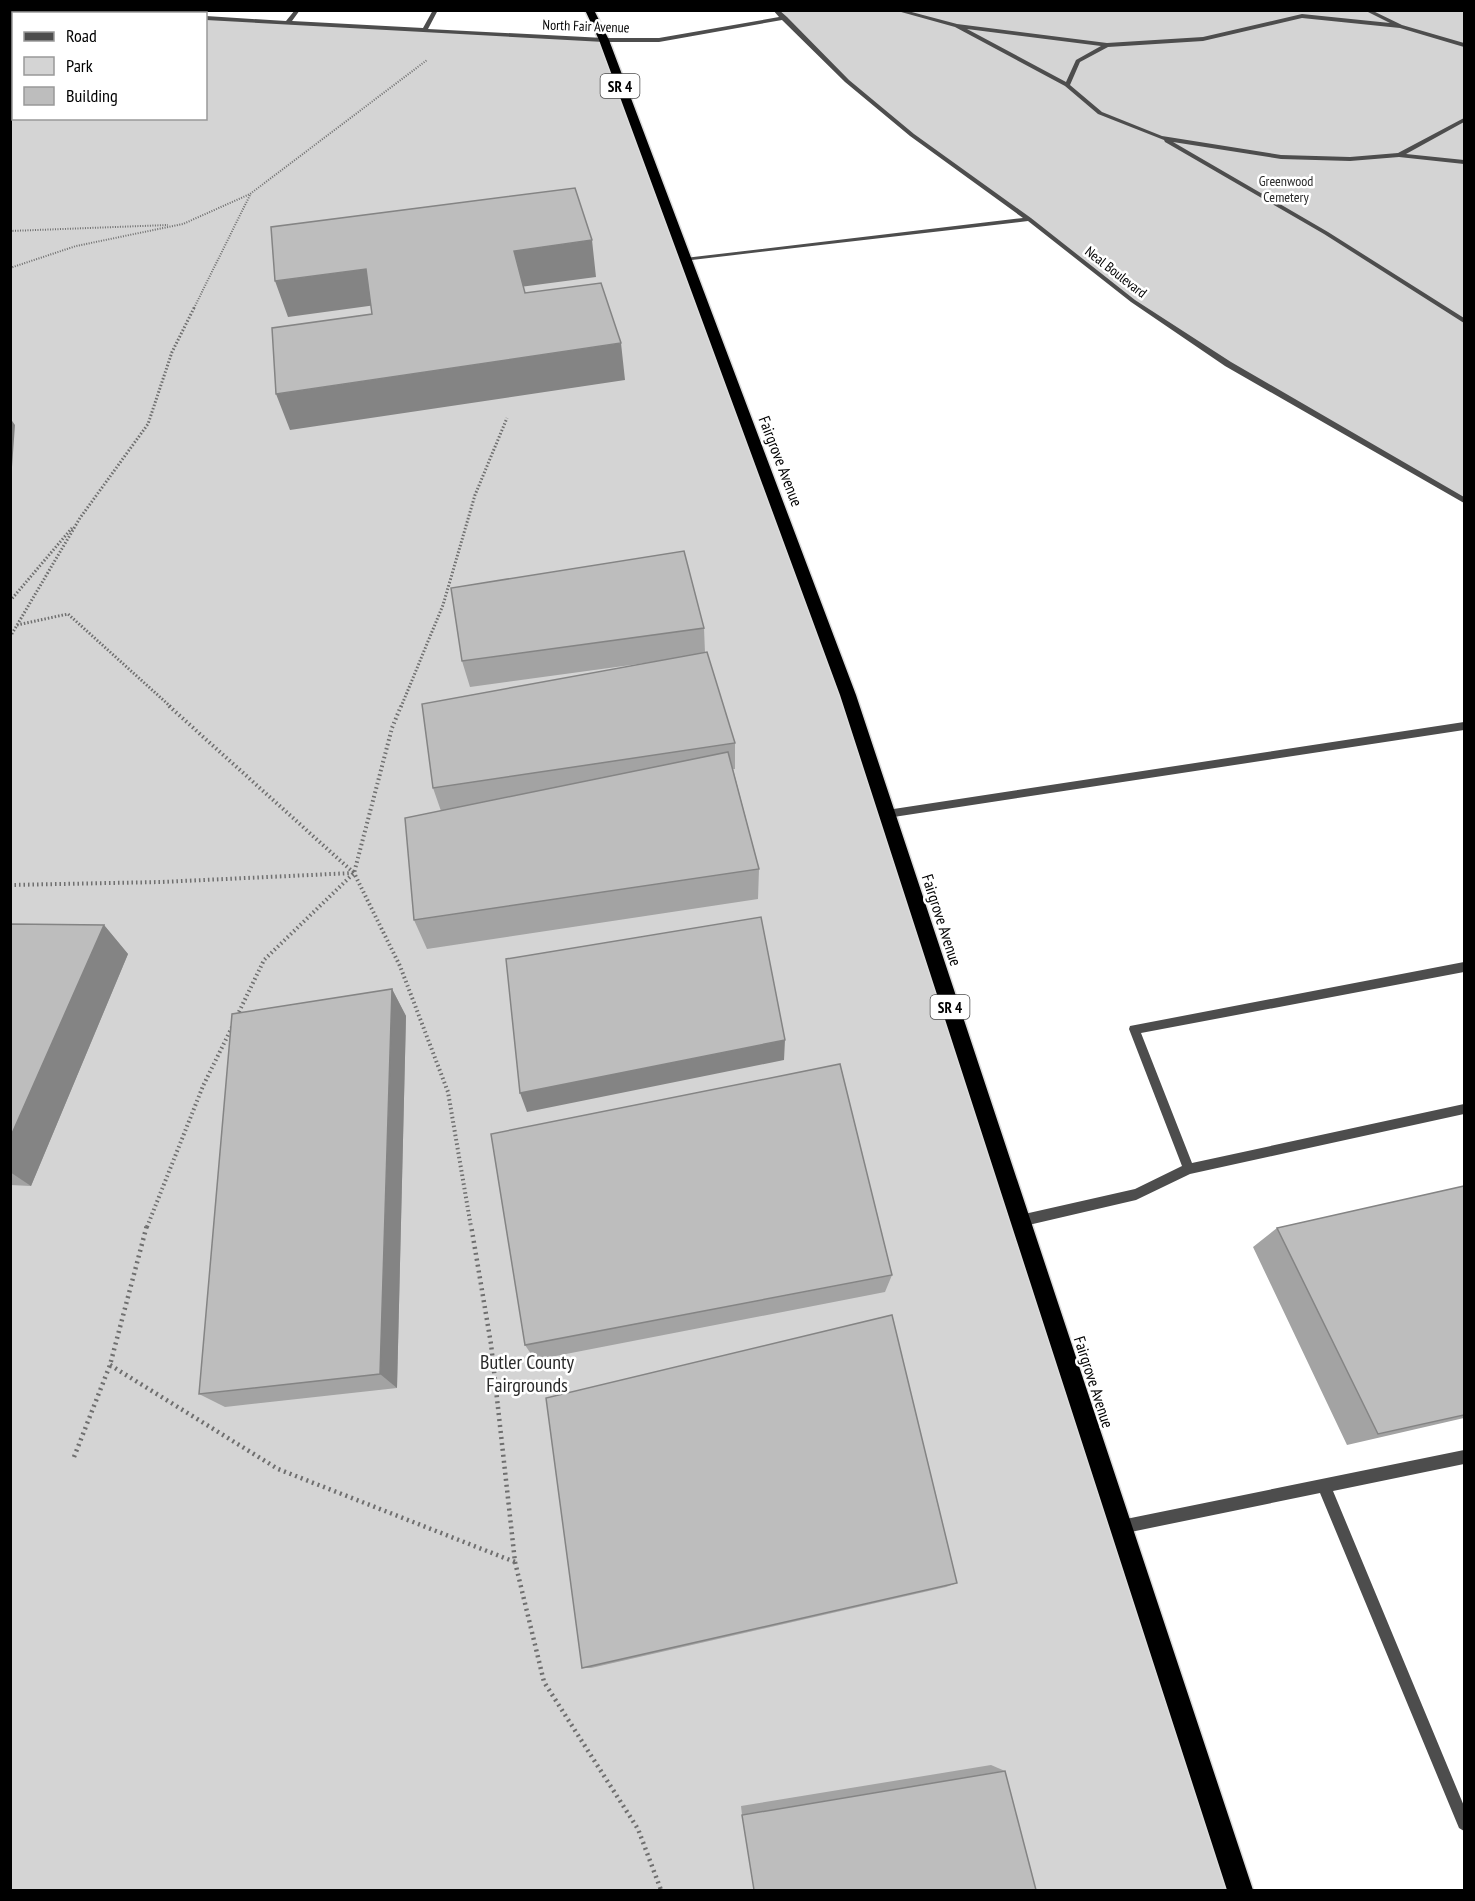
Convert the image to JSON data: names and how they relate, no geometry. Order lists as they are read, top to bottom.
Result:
{
  "streets": {
    "highway": ["SR 4", "Fairgrove Avenue"],
    "street": ["North Fair Avenue", "Neal Boulevard"]
  },
  "crossings": [
    ["North Fair Avenue", "SR 4"],
    ["North Fair Avenue", "Neal Boulevard"],
    ["North Fair Avenue", "Fairgrove Avenue"],
    ["SR 4", "Fairgrove Avenue"]
  ],
  "parks": ["Greenwood Cemetery", "Butler County Fairgrounds"],
  "legend": ["Road", "Park", "Building"]
}
